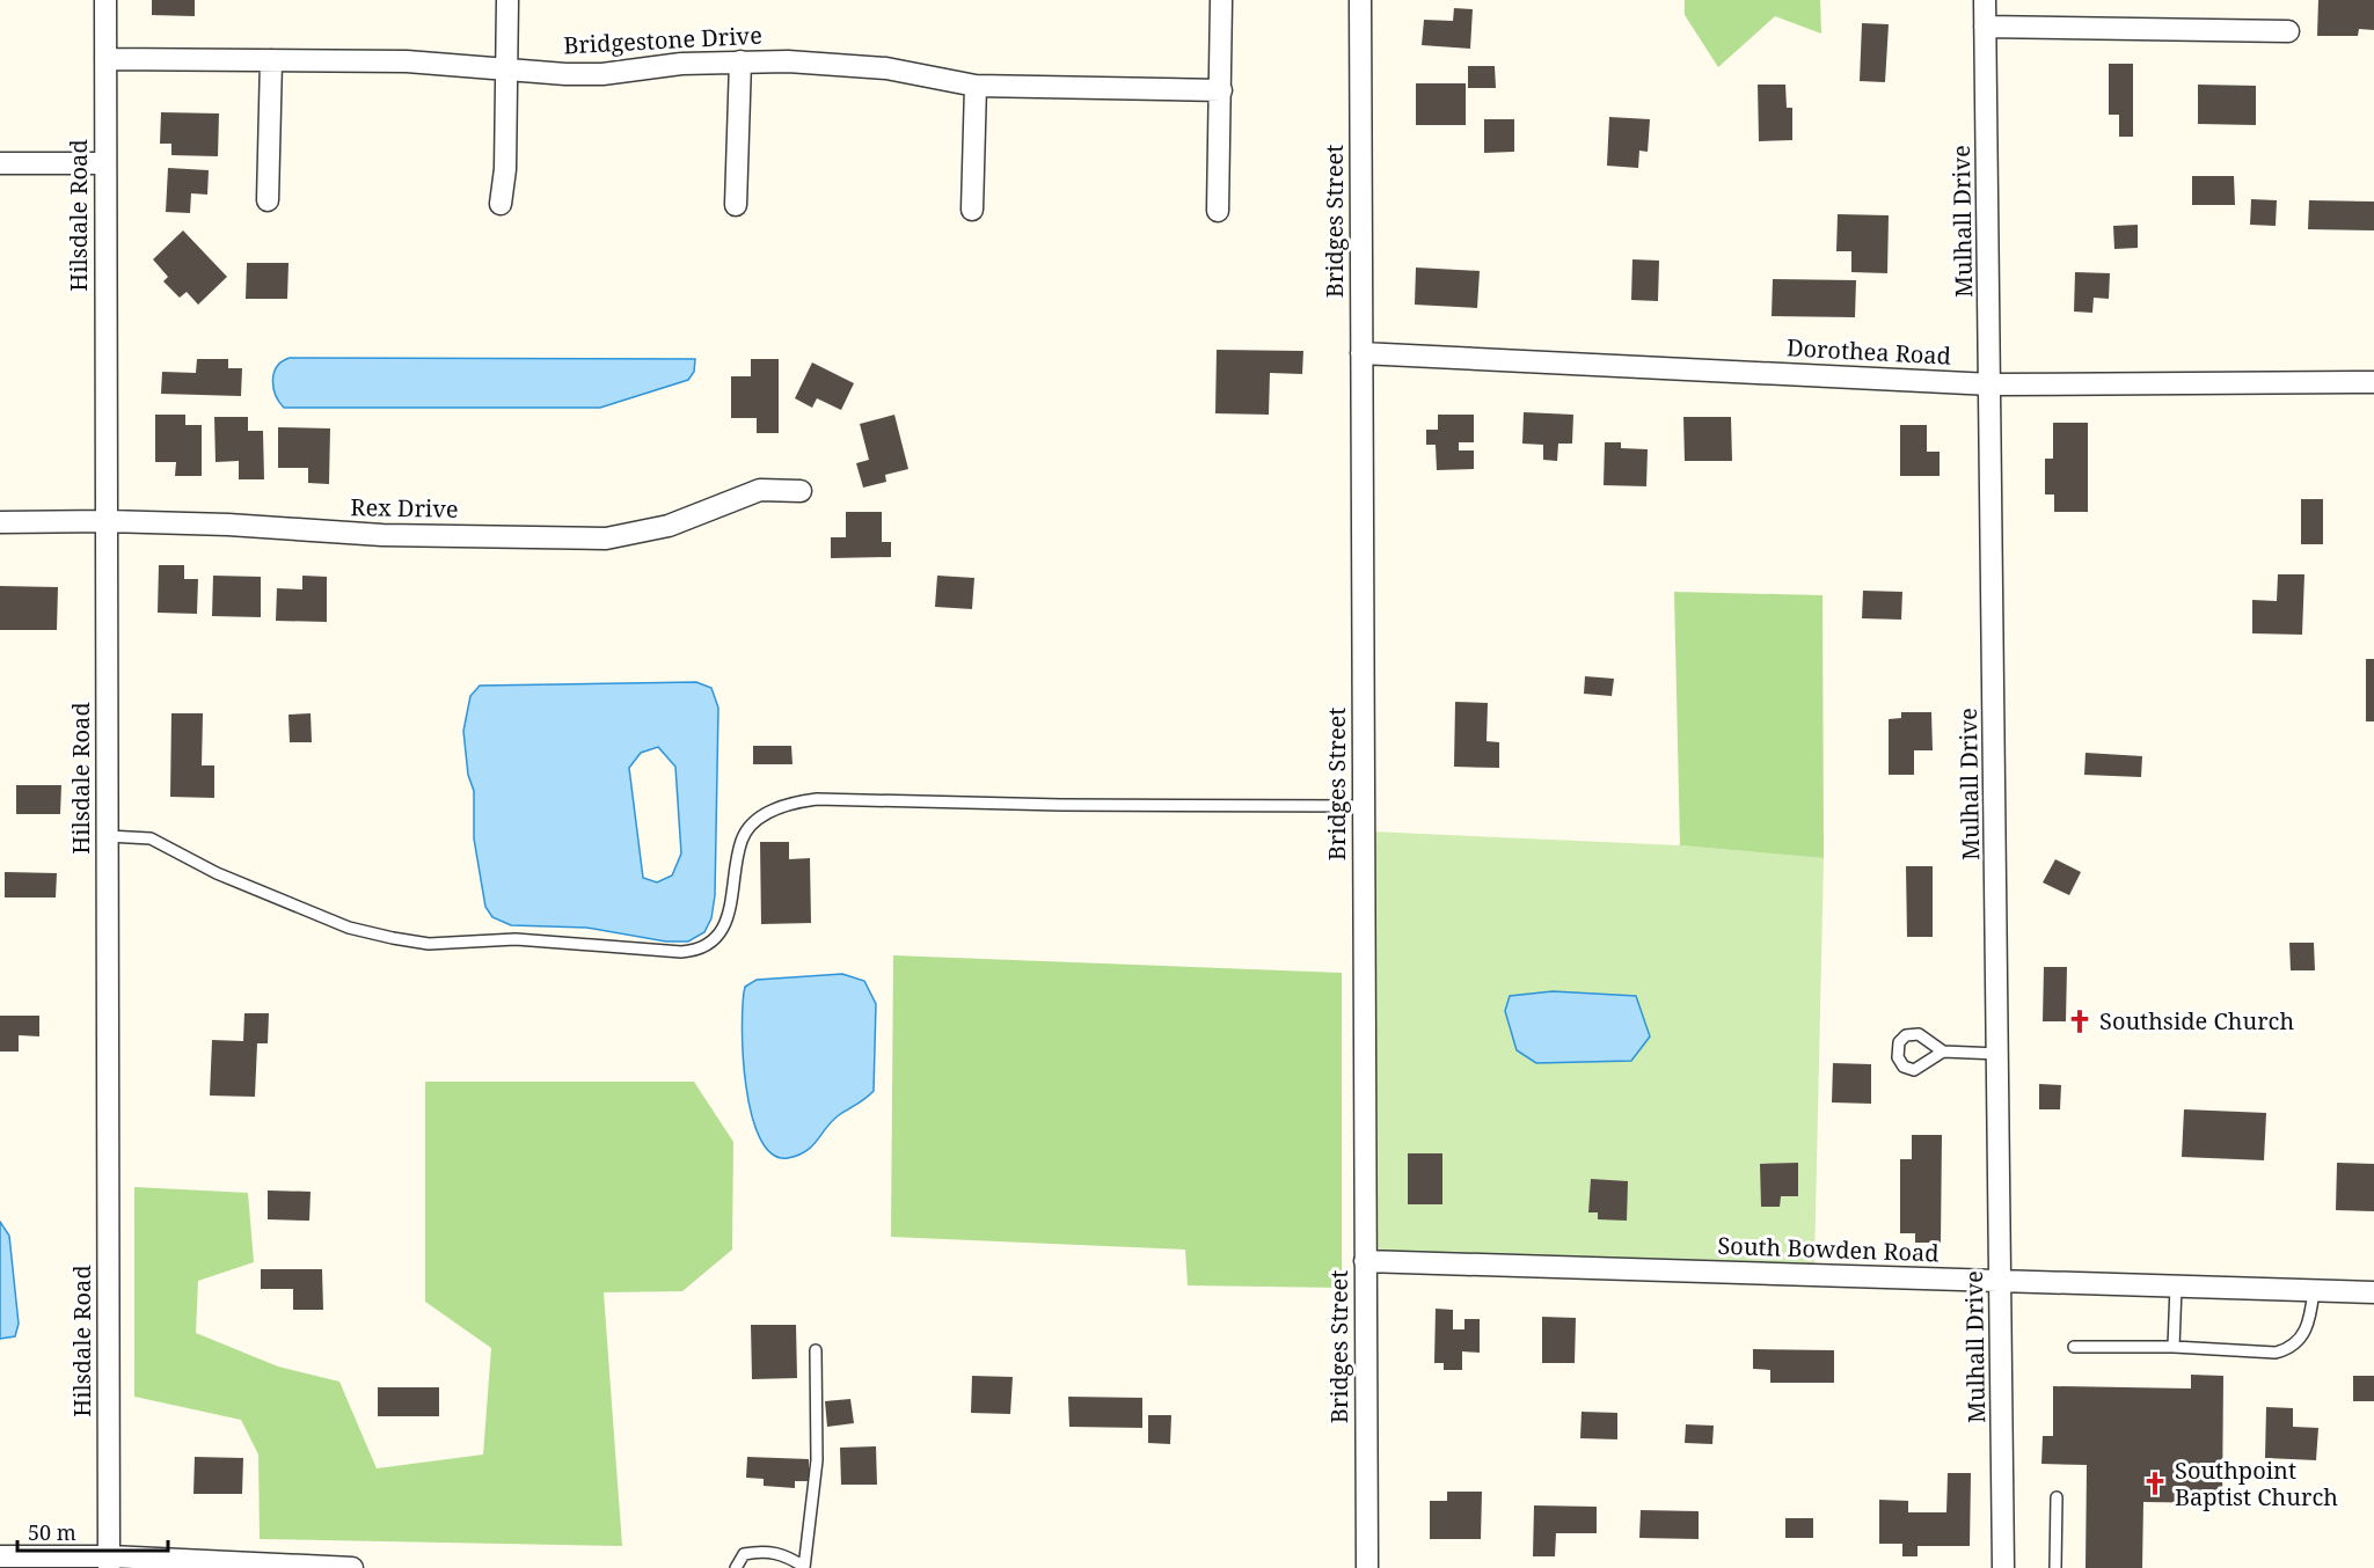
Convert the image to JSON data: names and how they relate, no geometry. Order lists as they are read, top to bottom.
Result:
{
  "streets": {
    "street": [
      "Bridgestone Drive",
      "Hilsdale Road",
      "Bridges Street",
      "Mulhall Drive",
      "Dorothea Road",
      "Rex Drive",
      "South Bowden Road"
    ]
  },
  "crossings": [
    ["Bridgestone Drive", "Hilsdale Road"],
    ["Hilsdale Road", "Rex Drive"],
    ["Bridges Street", "Dorothea Road"],
    ["Bridges Street", "South Bowden Road"],
    ["Mulhall Drive", "Dorothea Road"],
    ["Mulhall Drive", "South Bowden Road"]
  ],
  "places": {
    "church": ["Southside Church", "Southpoint Baptist Church"]
  },
  "scale_bar": "50 m"
}
